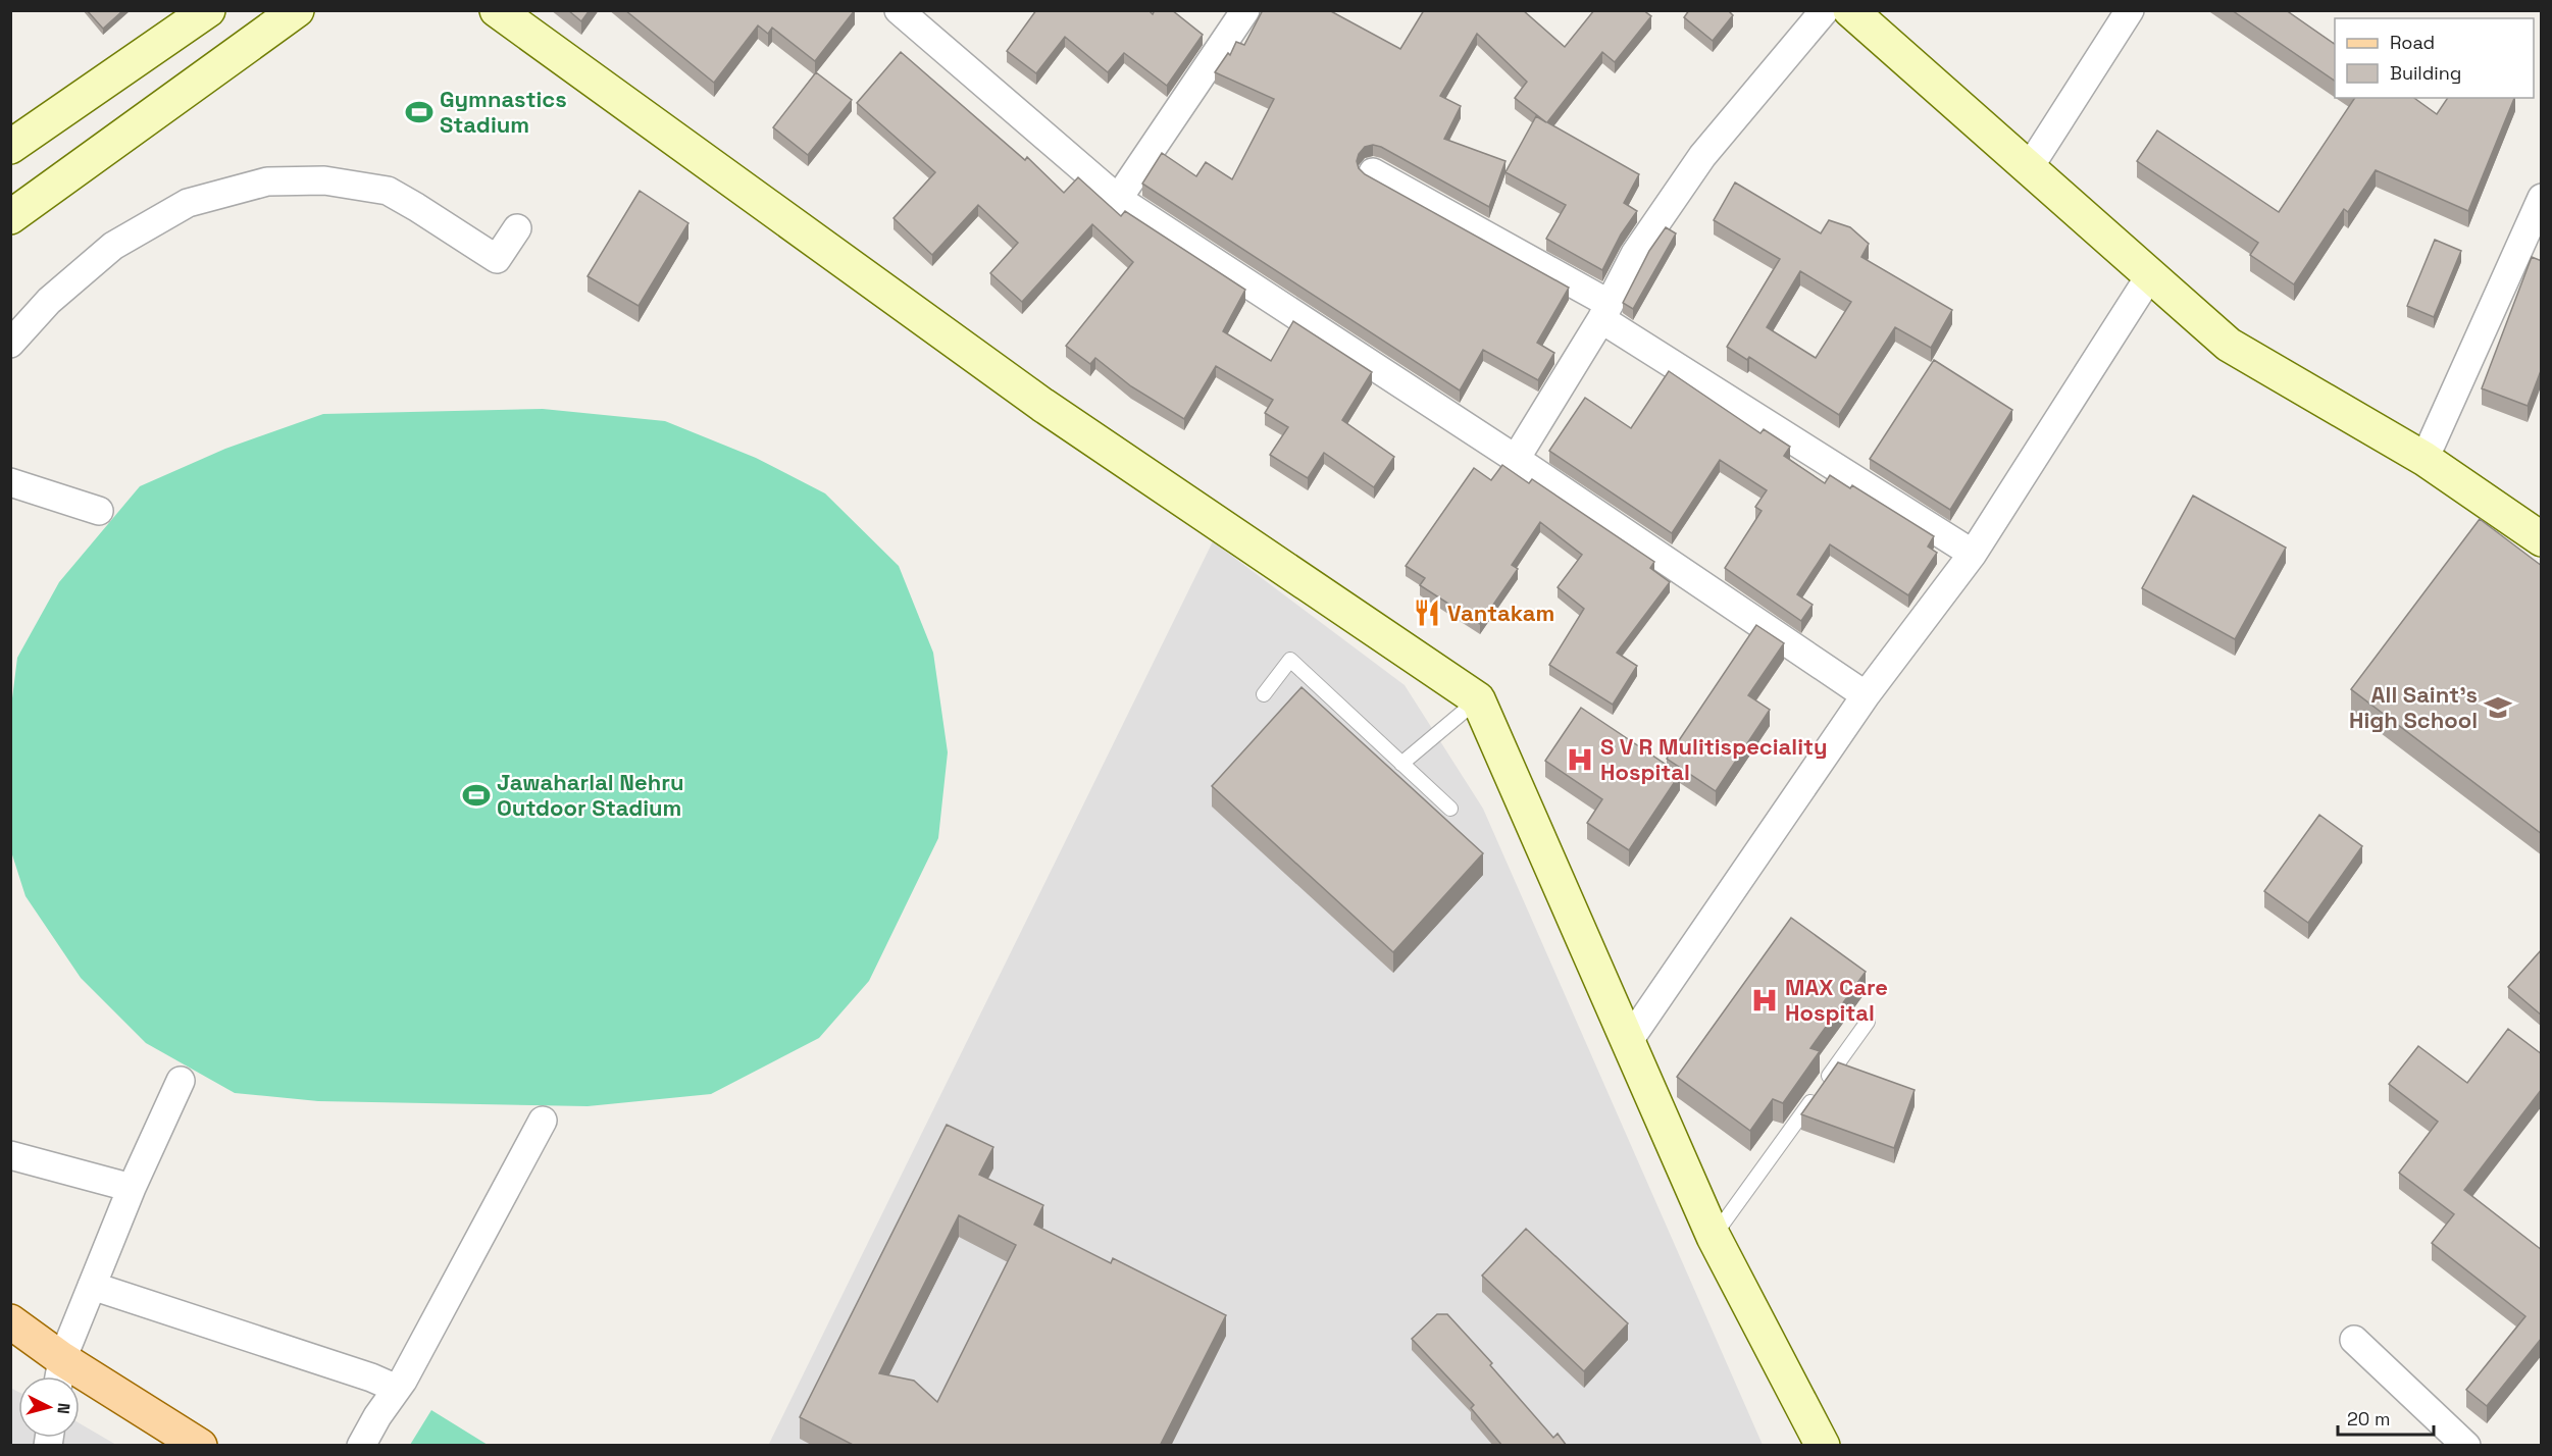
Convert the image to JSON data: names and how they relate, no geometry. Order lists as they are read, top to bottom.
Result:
{
  "places": {
    "sports": ["Gymnastics Stadium", "Jawaharlal Nehru Outdoor Stadium"],
    "restaurant": ["Vantakam"],
    "school or university": ["All Saint's High School"],
    "hospital": ["S V R Mulitispeciality Hospital", "MAX Care Hospital"]
  },
  "legend": ["Road", "Building"],
  "scale_bar": "20 m",
  "north": "right"
}
